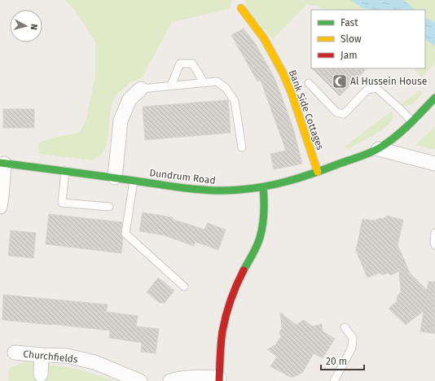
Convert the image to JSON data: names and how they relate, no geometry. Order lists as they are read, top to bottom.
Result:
{
  "streets": {
    "main road": ["Bank Side Cottages", "Dundrum Road"],
    "street": ["Churchfields"]
  },
  "crossings": [
    ["Bank Side Cottages", "Dundrum Road"]
  ],
  "places": {
    "mosque": ["Al Hussein House"]
  },
  "legend": ["Fast", "Slow", "Jam"],
  "scale_bar": "20 m",
  "north": "right"
}
